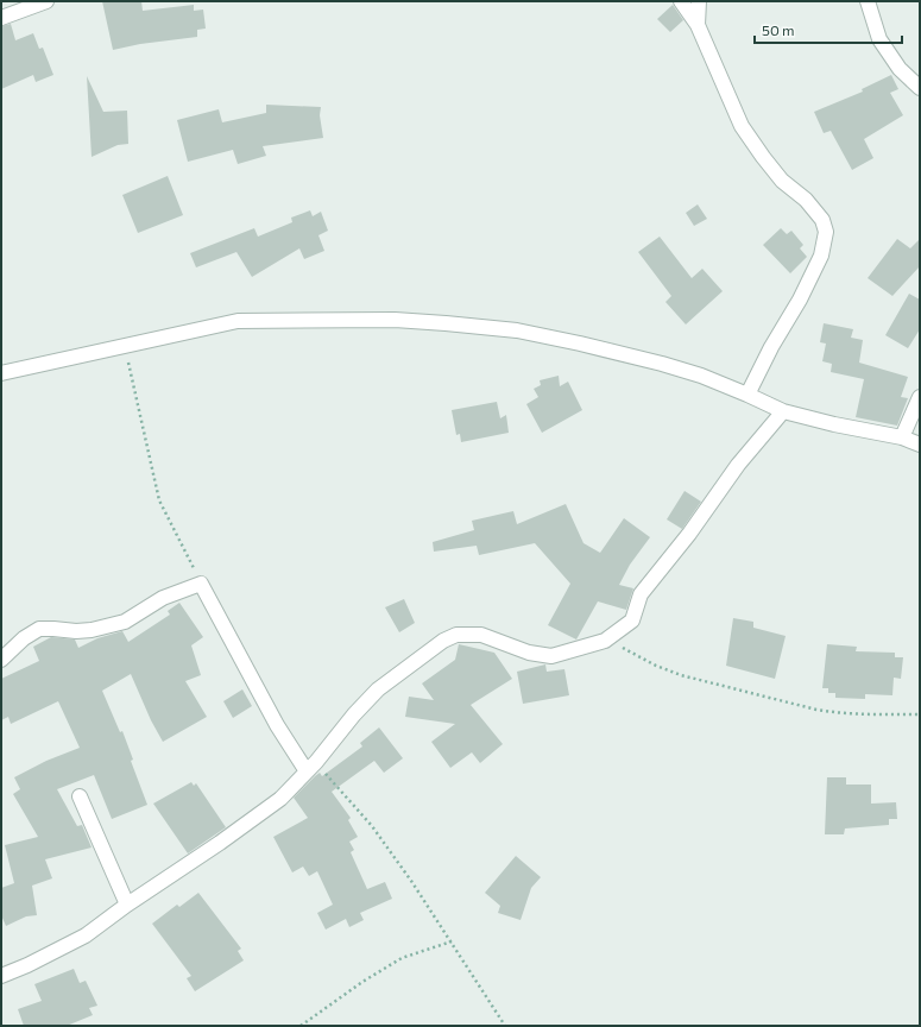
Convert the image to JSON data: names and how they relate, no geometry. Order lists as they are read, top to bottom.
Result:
{
  "scale_bar": "50 m"
}
